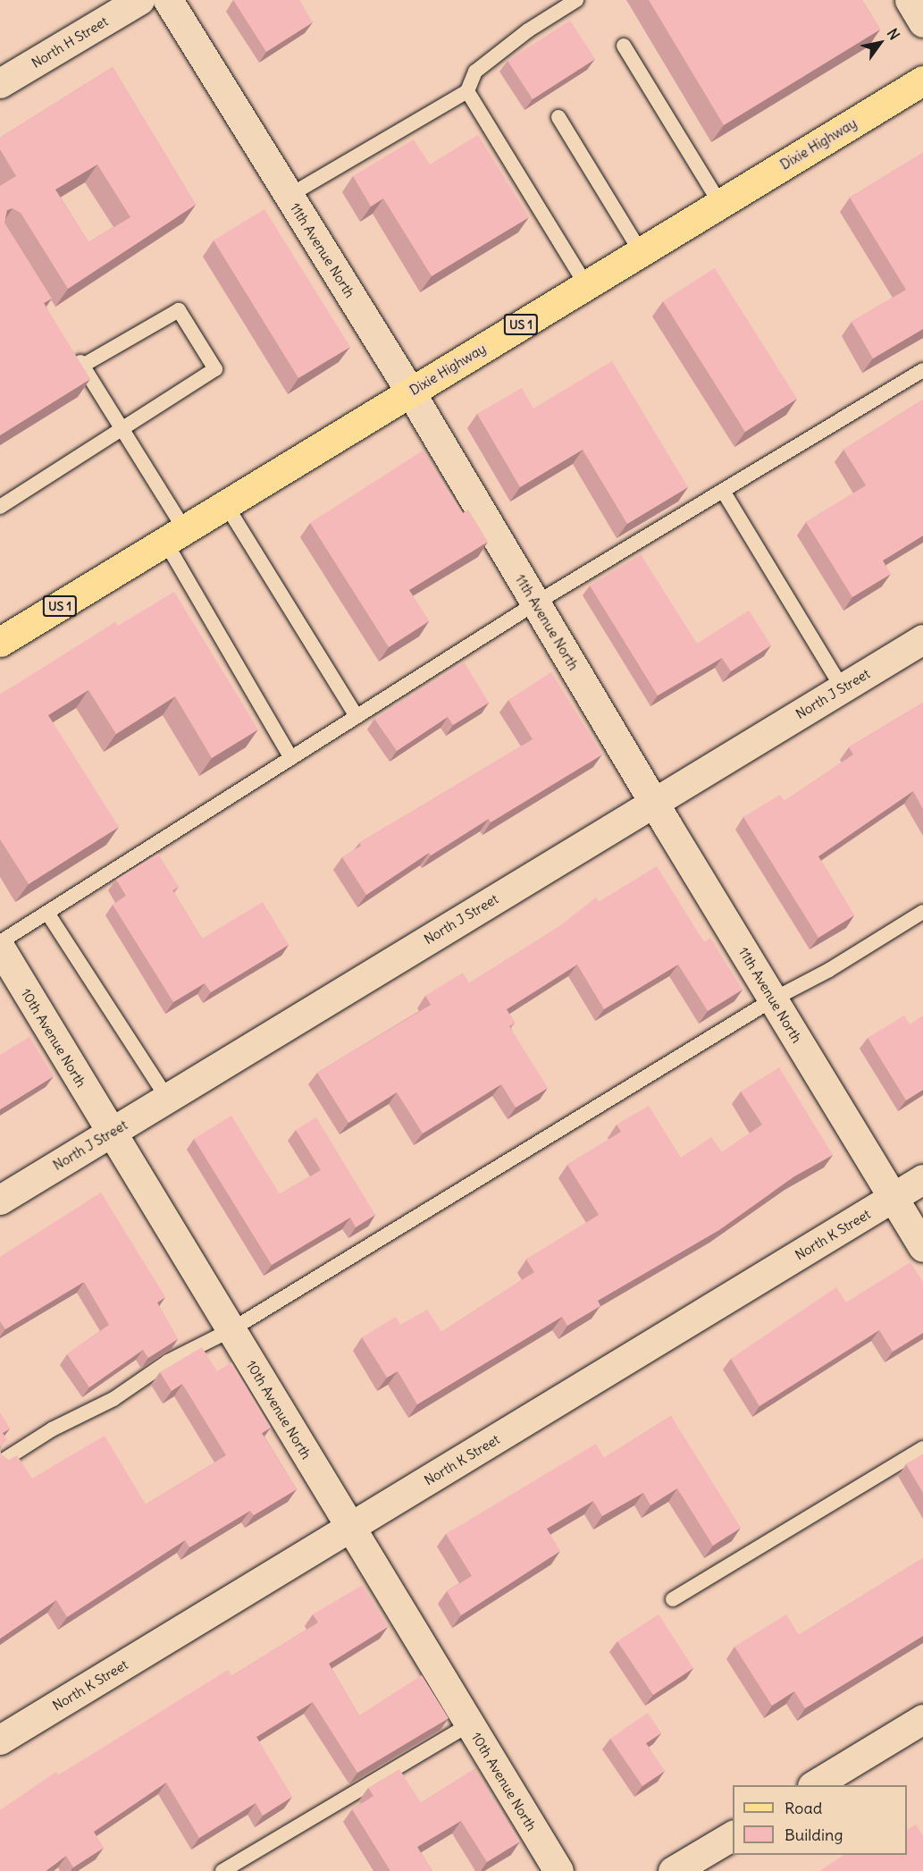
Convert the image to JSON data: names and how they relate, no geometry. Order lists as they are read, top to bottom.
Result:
{
  "streets": {
    "main road": ["Dixie Highway", "US 1"],
    "street": [
      "North H Street",
      "11th Avenue North",
      "North J Street",
      "10th Avenue North",
      "North K Street"
    ]
  },
  "crossings": [
    ["Dixie Highway", "11th Avenue North"],
    ["11th Avenue North", "North J Street"],
    ["11th Avenue North", "North K Street"],
    ["North J Street", "10th Avenue North"],
    ["10th Avenue North", "North K Street"]
  ],
  "legend": ["Road", "Building"],
  "north": "top right"
}
